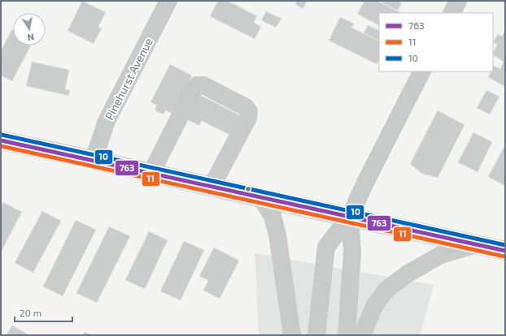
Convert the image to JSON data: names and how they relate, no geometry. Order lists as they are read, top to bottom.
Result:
{
  "streets": {
    "street": ["Pinehurst Avenue"]
  },
  "lines": ["transit line 10", "transit line 763", "transit line 11"],
  "legend": ["763", "11", "10"],
  "scale_bar": "20 m",
  "north": "bottom"
}
